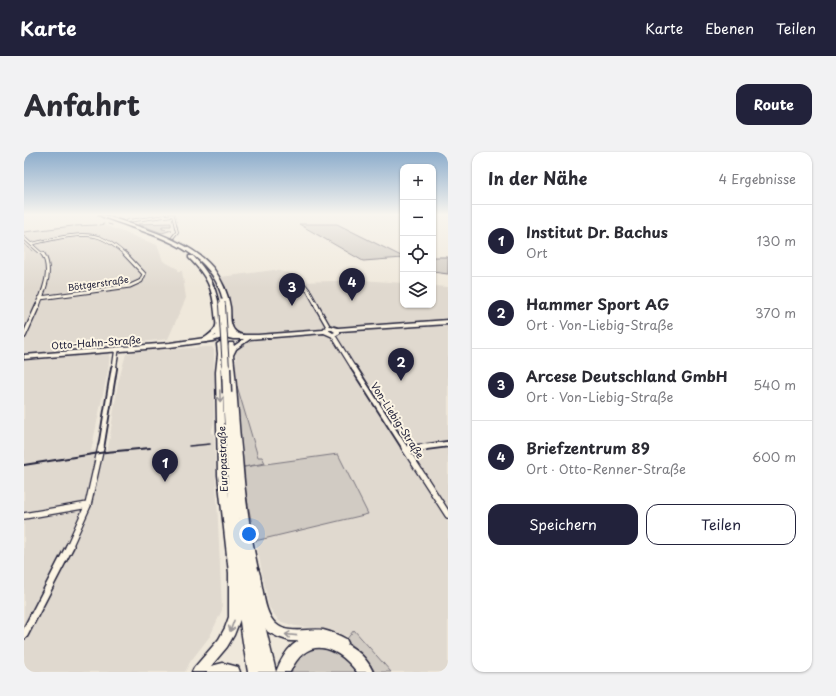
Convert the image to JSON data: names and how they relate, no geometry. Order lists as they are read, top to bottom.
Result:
{
  "streets": {
    "highway": ["Europastraße"],
    "street": ["Böttgerstraße", "Otto-Hahn-Straße", "Von-Liebig-Straße"]
  },
  "crossings": [
    ["Otto-Hahn-Straße", "Europastraße"]
  ],
  "page": {
    "header": "Karte",
    "nav": ["Karte", "Ebenen", "Teilen"],
    "title": "Anfahrt",
    "buttons": [
      "Route",
      ["Speichern", "Teilen"]
    ],
    "heading": ["In der Nähe", "4 Ergebnisse"],
    "map_buttons": ["+", "−"],
    "list": [
      {
        "mark": "1",
        "name": "Institut Dr. Bachus",
        "note": "Ort",
        "value": "130 m"
      },
      {
        "mark": "2",
        "name": "Hammer Sport AG",
        "note": "Ort · Von-Liebig-Straße",
        "value": "370 m"
      },
      {
        "mark": "3",
        "name": "Arcese Deutschland GmbH",
        "note": "Ort · Von-Liebig-Straße",
        "value": "540 m"
      },
      {
        "mark": "4",
        "name": "Briefzentrum 89",
        "note": "Ort · Otto-Renner-Straße",
        "value": "600 m"
      }
    ],
    "pins": [
      "4",
      "3",
      "2",
      "1"
    ]
  }
}
